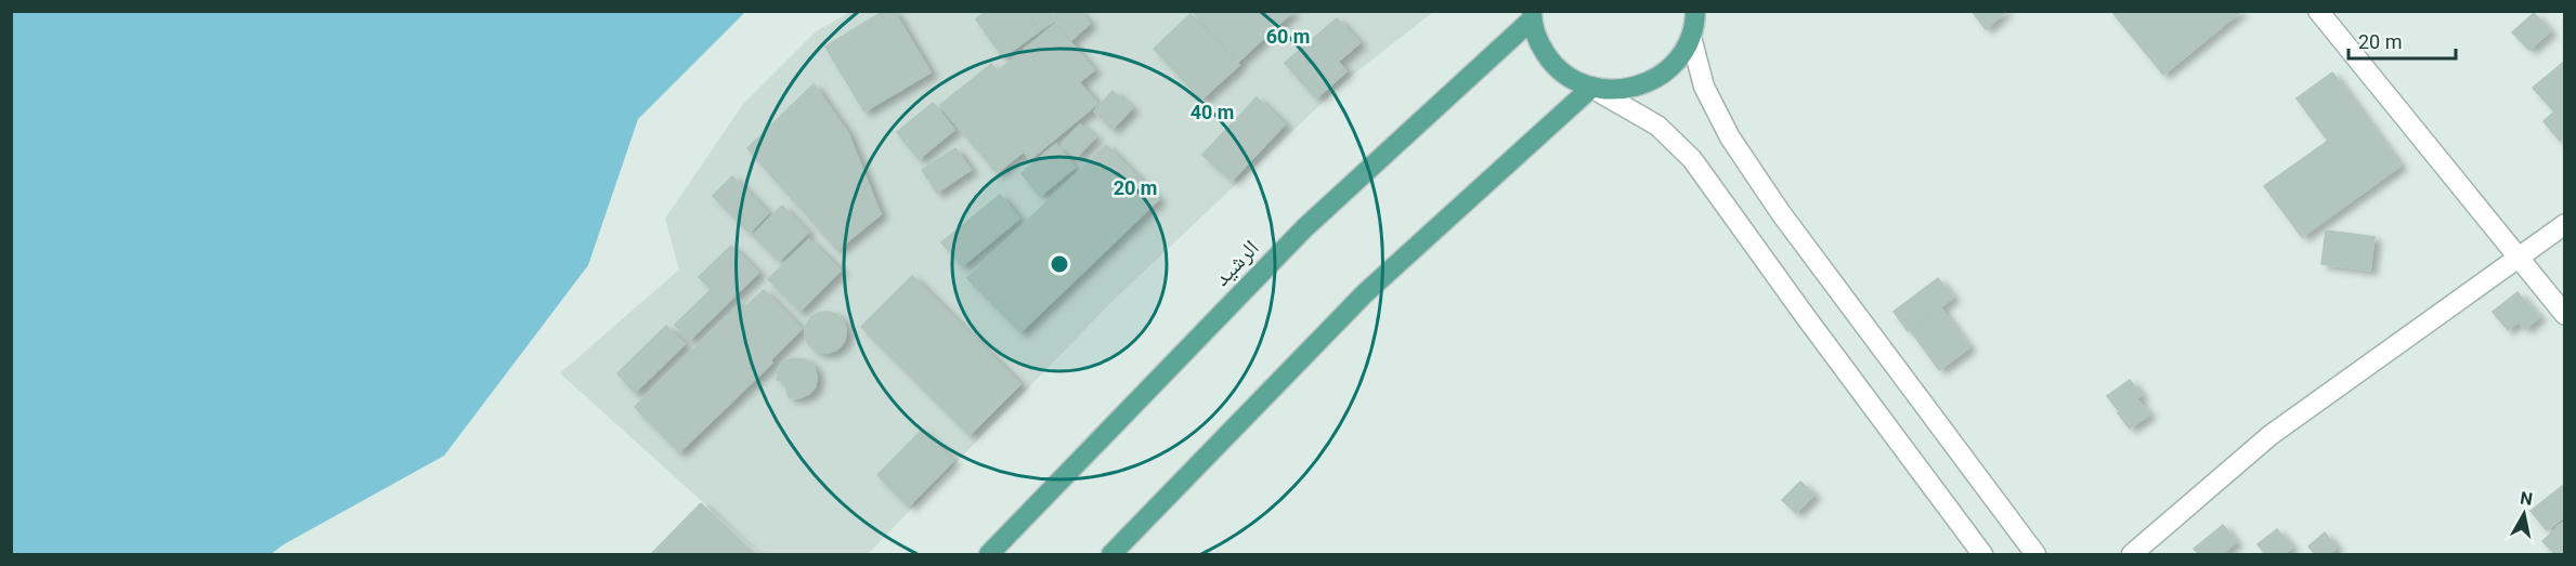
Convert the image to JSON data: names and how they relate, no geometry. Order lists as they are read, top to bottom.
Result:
{
  "streets": {
    "main road": ["الرشيد"]
  },
  "scale_bar": "20 m",
  "north": "top",
  "rings": ["60 m", "40 m", "20 m"]
}
